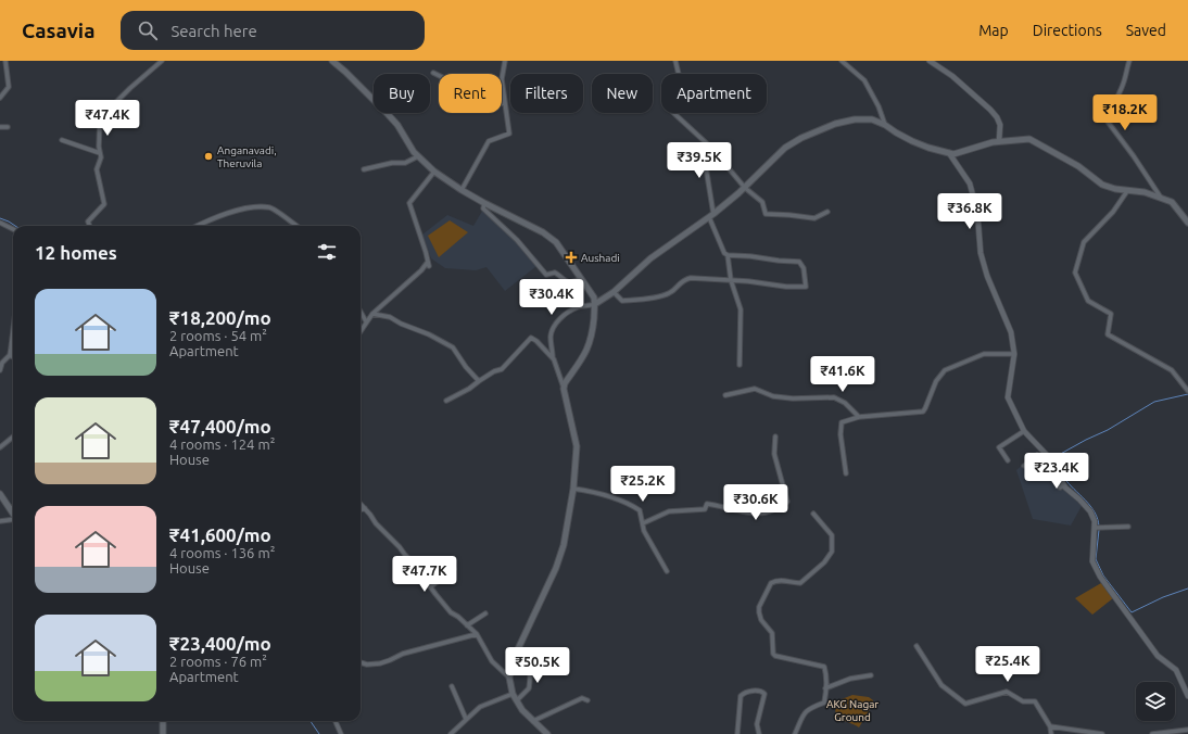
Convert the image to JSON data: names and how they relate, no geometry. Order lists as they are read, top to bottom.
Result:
{
  "parks": ["AKG Nagar Ground"],
  "places": {
    "other": ["Anganavadi, Theruvila"],
    "health": ["Aushadi"]
  },
  "page": {
    "header": "Casavia",
    "search": "Search here",
    "nav": ["Map", "Directions", "Saved"],
    "chip": [
      "Buy",
      "Rent",
      "Filters",
      "New",
      "Apartment"
    ],
    "price": [
      "₹18.2K",
      "₹47.4K",
      "₹39.5K",
      "₹36.8K",
      "₹30.4K",
      "₹41.6K",
      "₹23.4K",
      "₹25.2K",
      "₹30.6K",
      "₹47.7K",
      "₹25.4K",
      "₹50.5K"
    ],
    "heading": "12 homes",
    "list": [
      {
        "name": "₹18,200/mo",
        "note": "2 rooms · 54 m² · Apartment"
      },
      {
        "name": "₹47,400/mo",
        "note": "4 rooms · 124 m² · House"
      },
      {
        "name": "₹41,600/mo",
        "note": "4 rooms · 136 m² · House"
      },
      {
        "name": "₹23,400/mo",
        "note": "2 rooms · 76 m² · Apartment"
      }
    ]
  }
}
